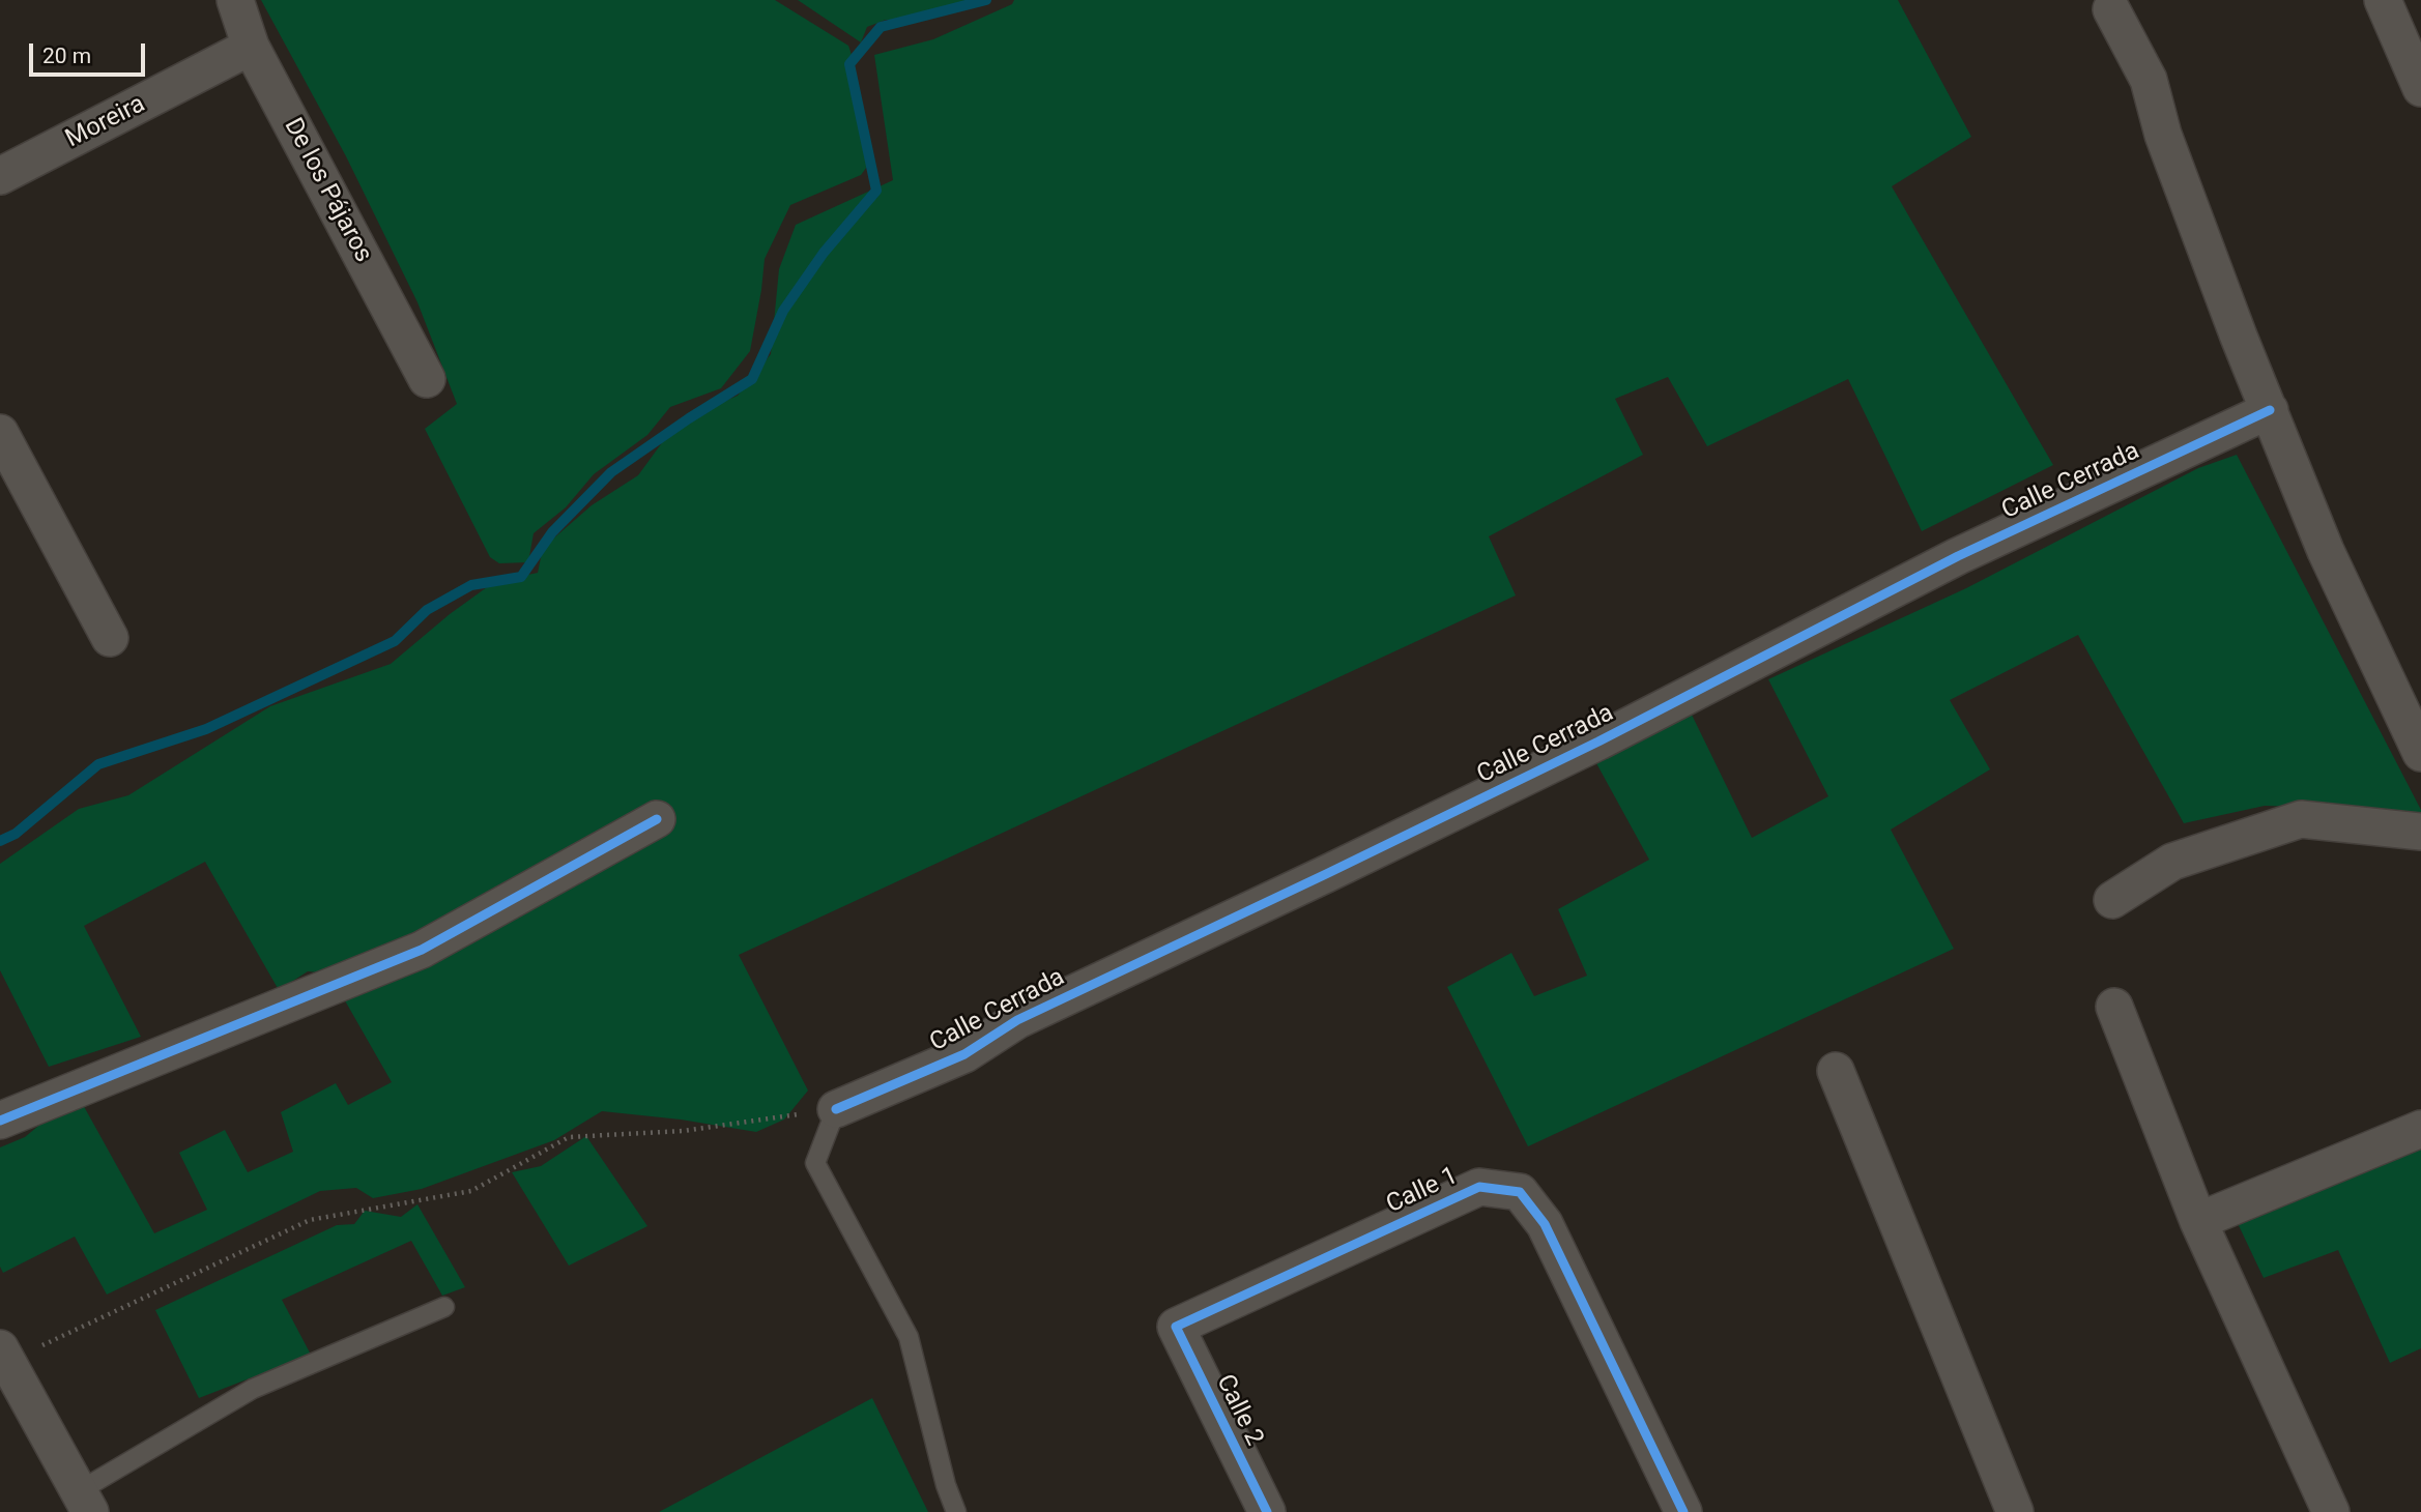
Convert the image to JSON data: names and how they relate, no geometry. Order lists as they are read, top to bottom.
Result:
{
  "streets": {
    "street": [
      "Moreira",
      "De los Pájaros",
      "Calle Cerrada",
      "Calle 1",
      "Calle 2"
    ]
  },
  "crossings": [
    ["Moreira", "De los Pájaros"],
    ["Calle 1", "Calle 2"]
  ],
  "scale_bar": "20 m"
}
